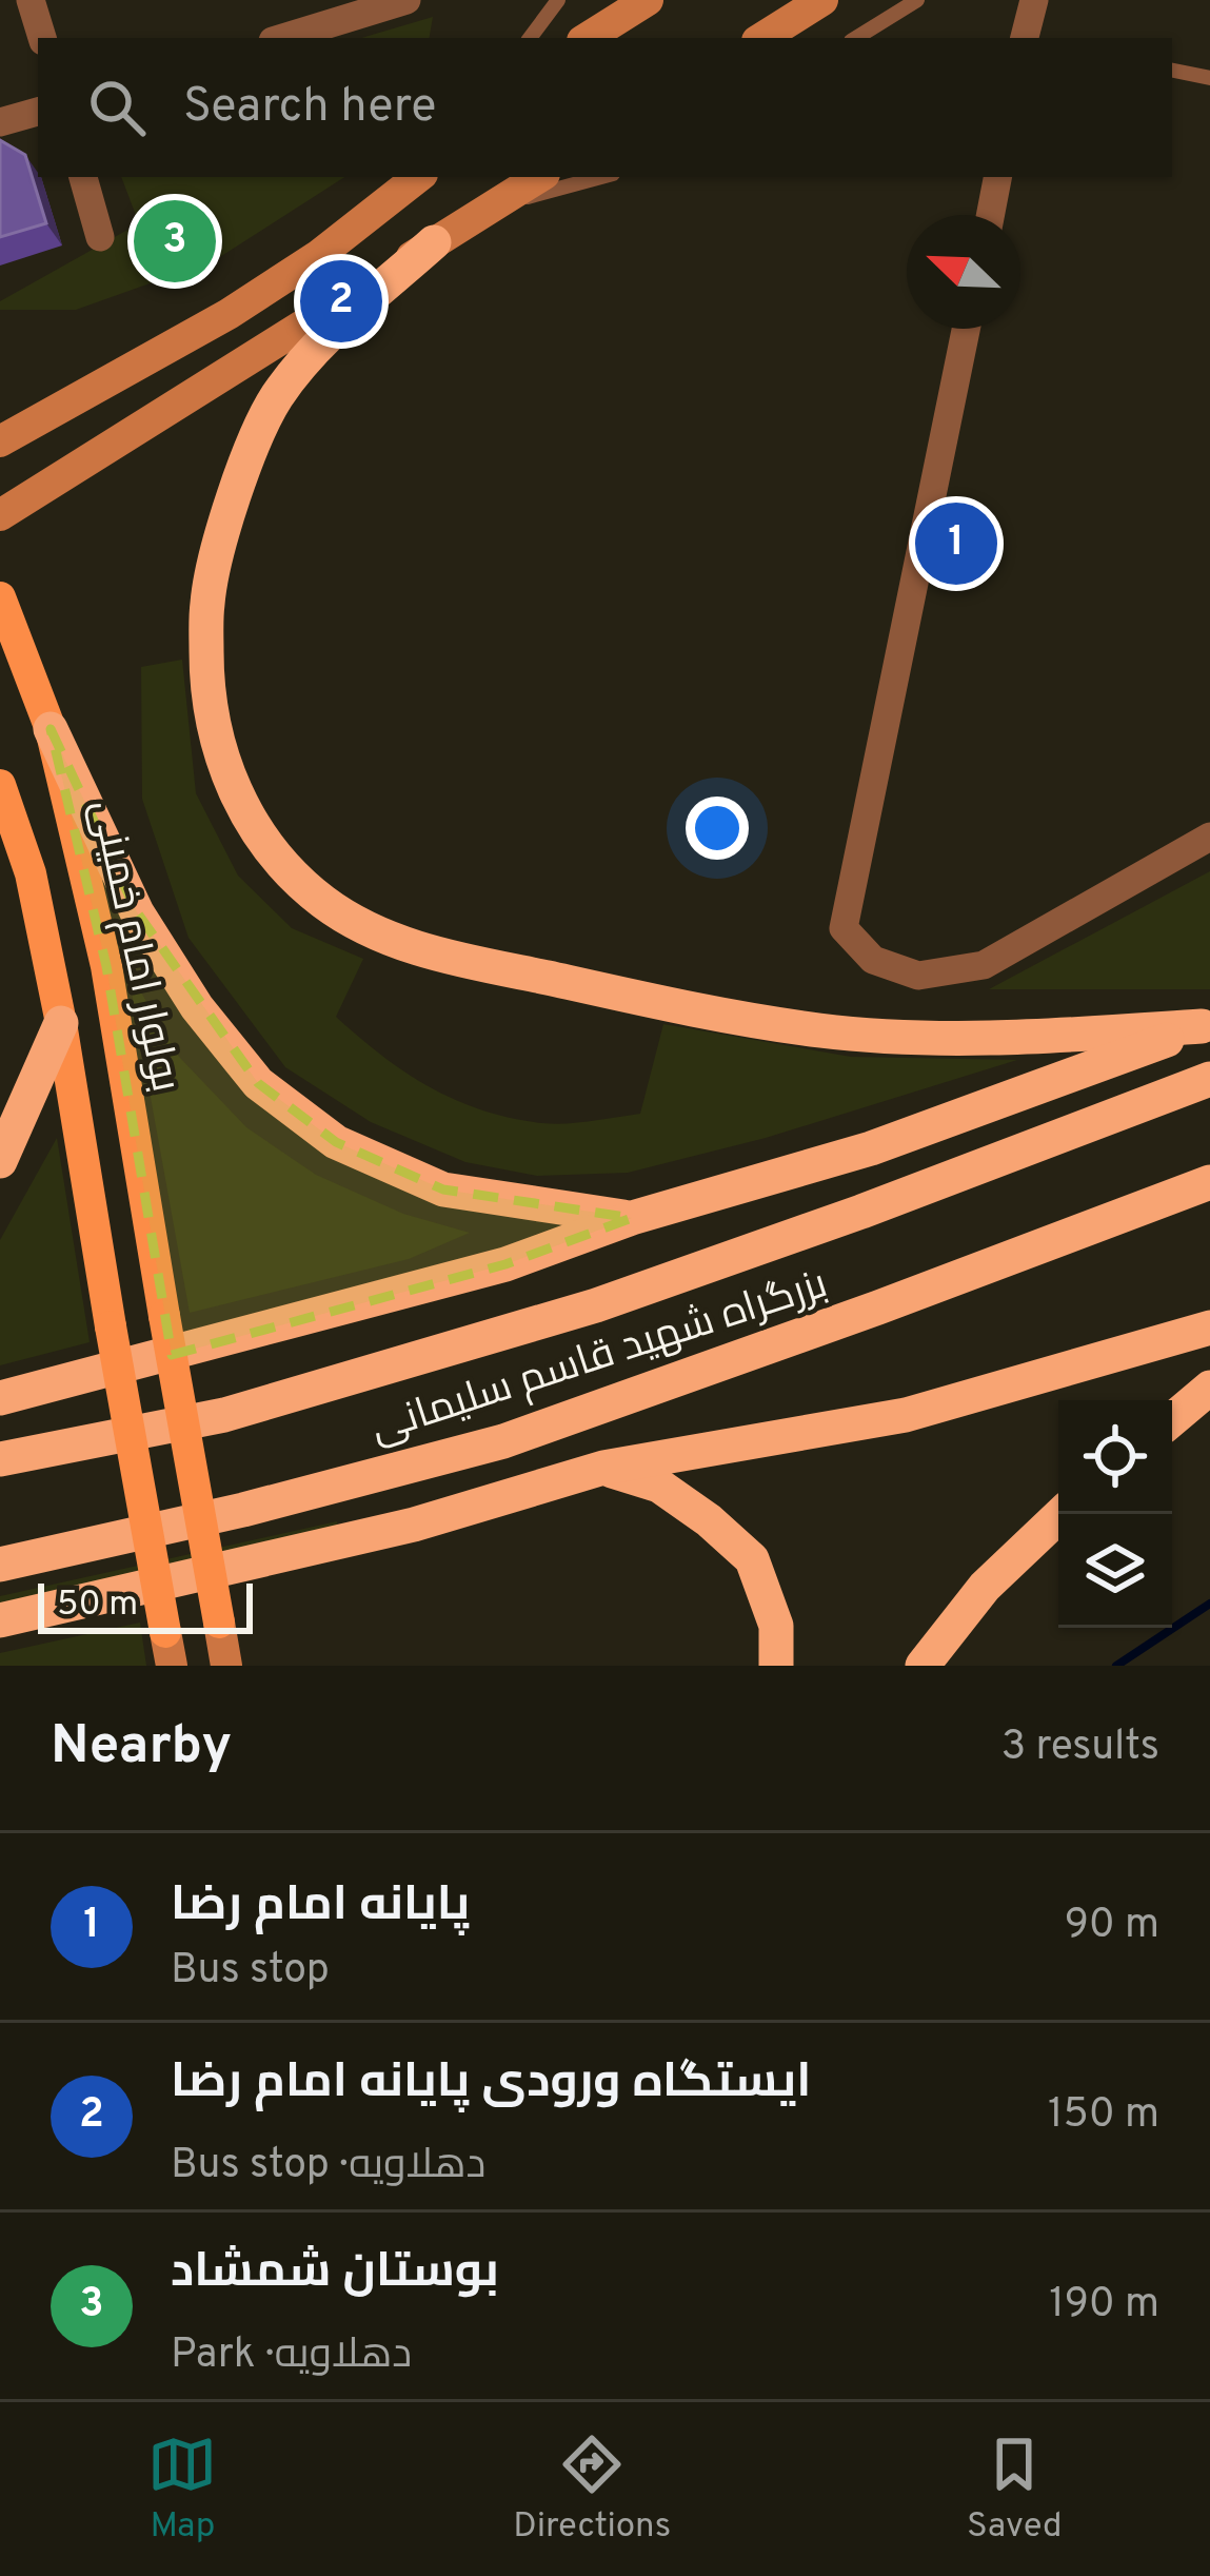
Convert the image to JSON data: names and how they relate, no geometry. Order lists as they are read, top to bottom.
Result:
{
  "streets": {
    "highway": ["بزرگراه شهید قاسم سلیمانی"],
    "main road": ["بولوار امام خمینی"]
  },
  "scale_bar": "50 m",
  "north": "top left",
  "page": {
    "search": "Search here",
    "pins": ["3", "2", "1"],
    "scale": "50 m",
    "heading": ["Nearby", "3 results"],
    "list": [
      {
        "mark": "1",
        "name": "پایانه امام رضا",
        "note": "Bus stop",
        "value": "90 m"
      },
      {
        "mark": "2",
        "name": "ایستگاه ورودی پایانه امام رضا",
        "note": "Bus stop · دهلاویه",
        "value": "150 m"
      },
      {
        "mark": "3",
        "name": "بوستان شمشاد",
        "note": "Park · دهلاویه",
        "value": "190 m"
      }
    ],
    "nav": ["Map", "Directions", "Saved"]
  }
}
